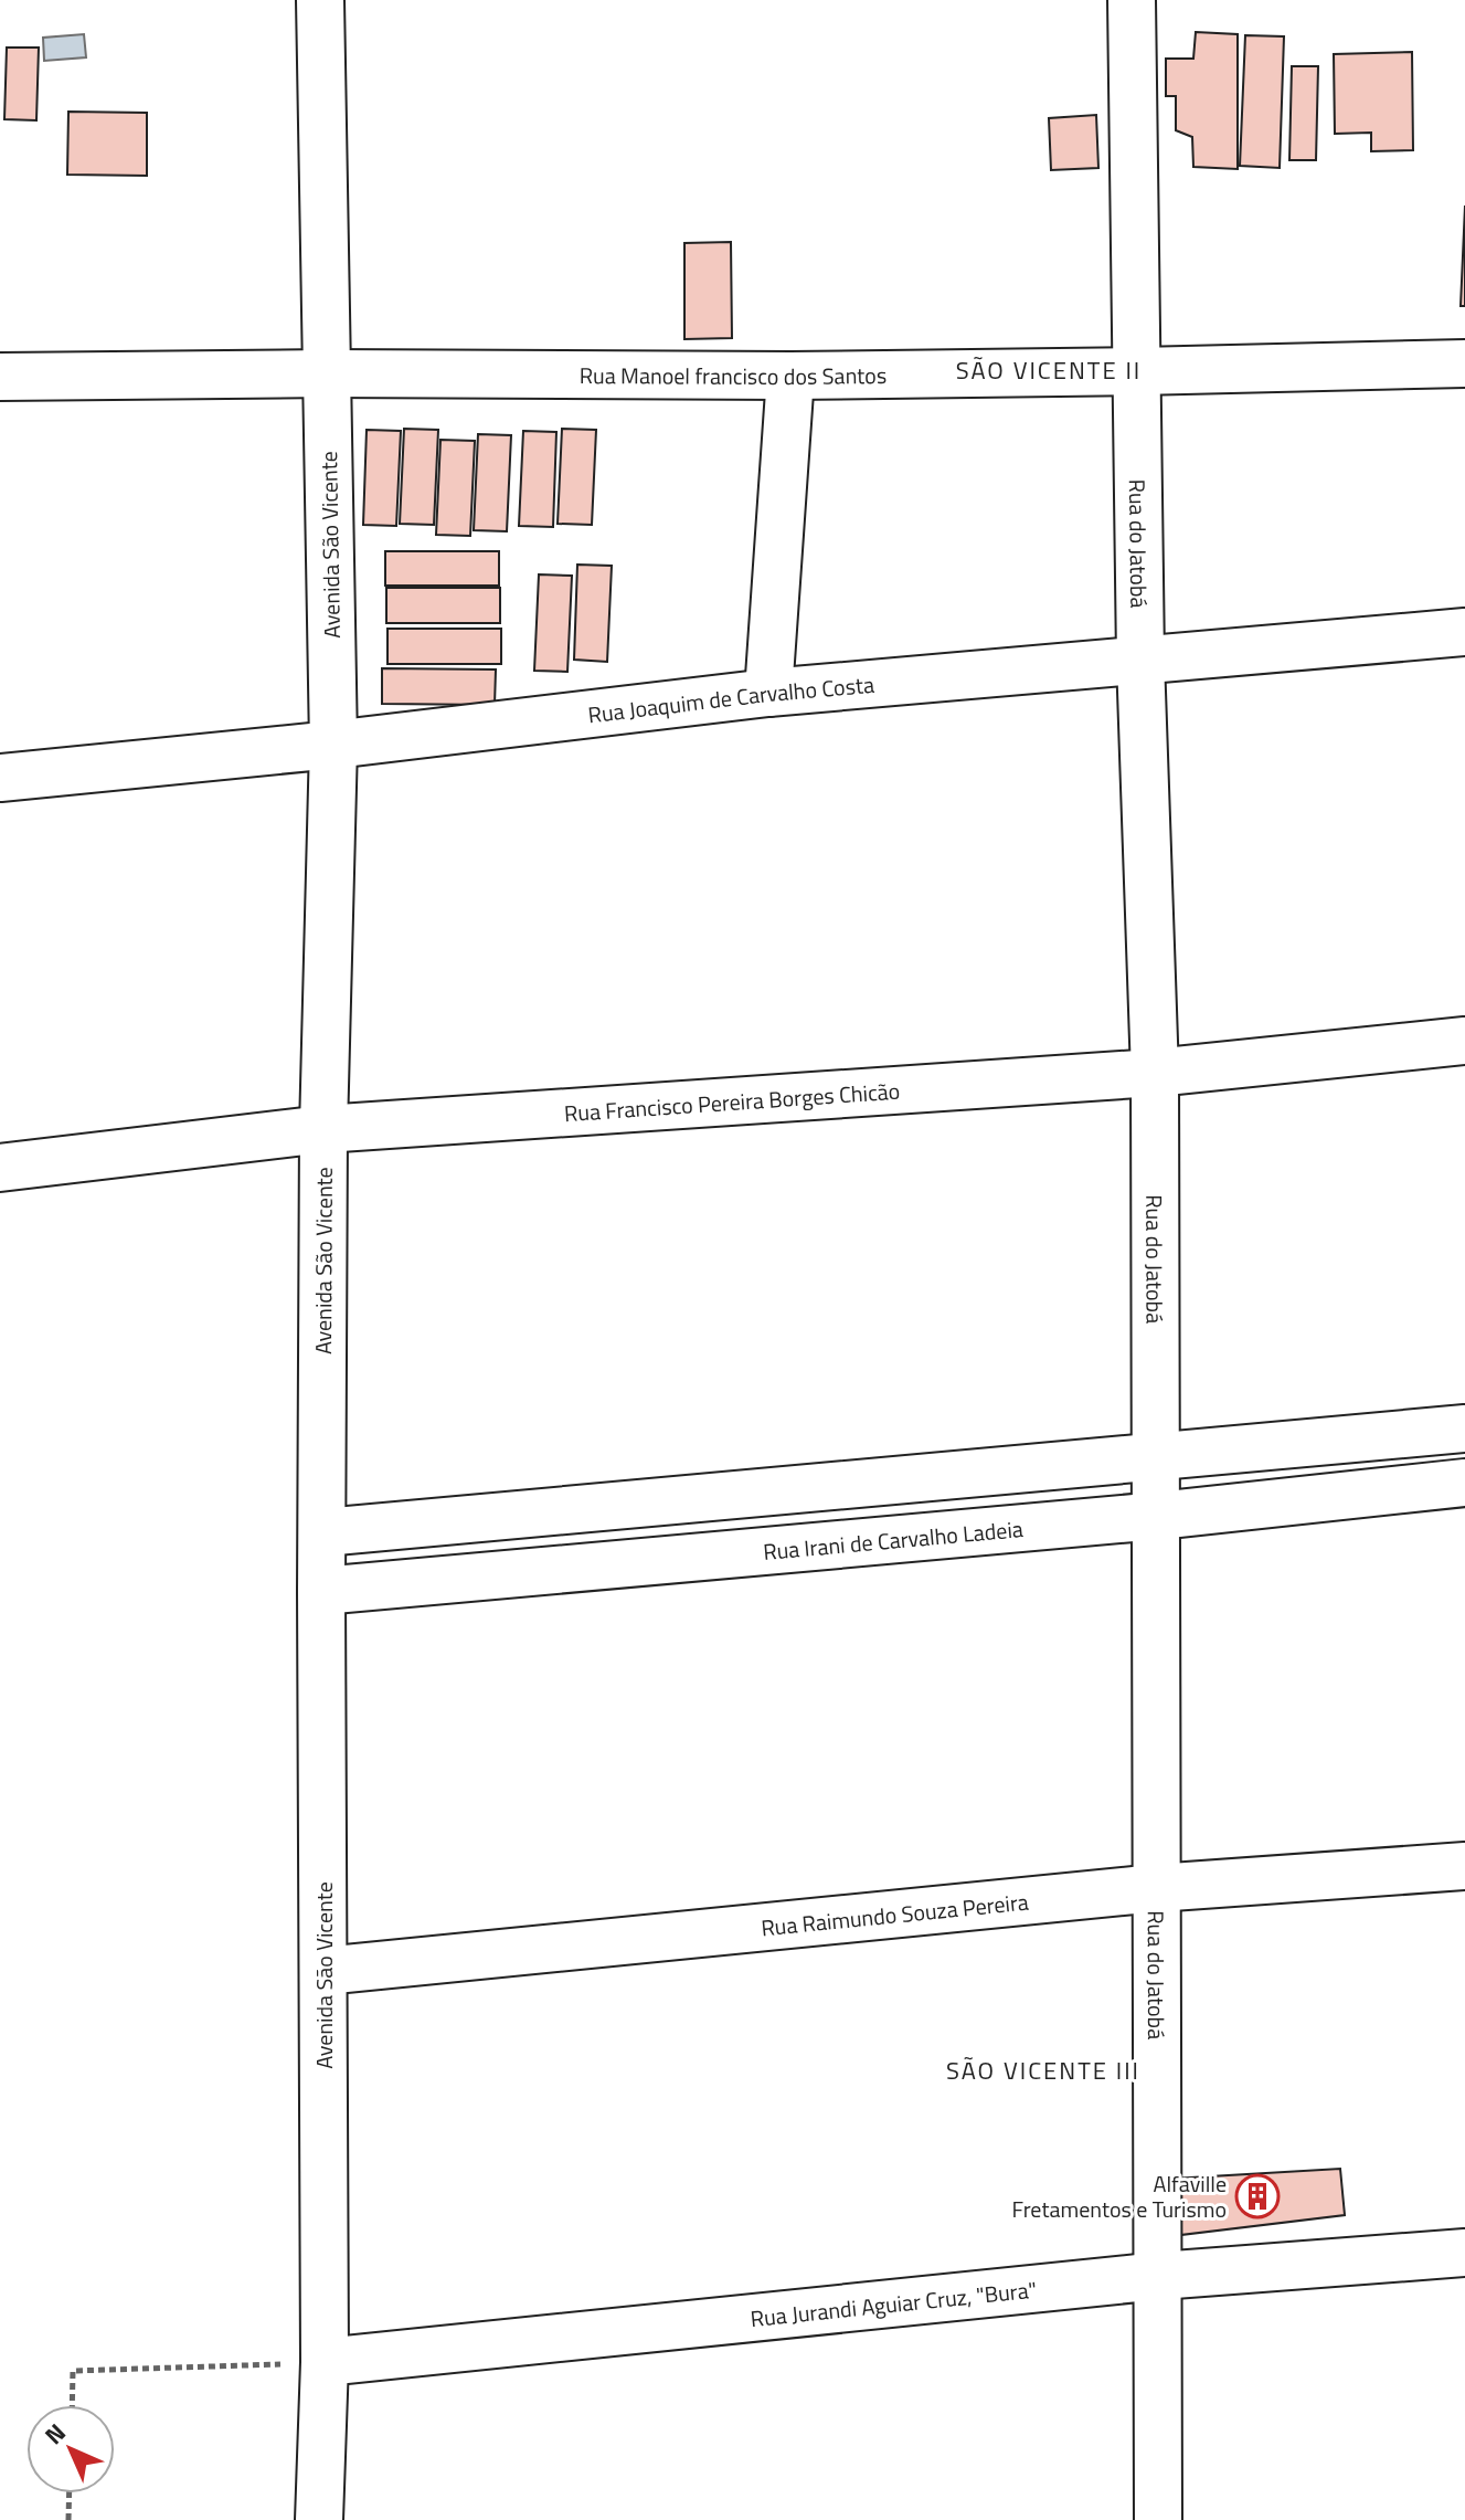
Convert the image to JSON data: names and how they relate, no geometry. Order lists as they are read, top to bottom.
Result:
{
  "streets": {
    "street": [
      "Rua Manoel francisco dos Santos",
      "Avenida São Vicente",
      "Rua do Jatobá",
      "Rua Joaquim de Carvalho Costa",
      "Rua Francisco Pereira Borges Chicão",
      "Rua Irani de Carvalho Ladeia",
      "Rua Raimundo Souza Pereira",
      "Rua Jurandi Aguiar Cruz, \"Bura\""
    ]
  },
  "crossings": [
    ["Rua Manoel francisco dos Santos", "Avenida São Vicente"],
    ["Rua Manoel francisco dos Santos", "Rua do Jatobá"],
    ["Avenida São Vicente", "Rua Joaquim de Carvalho Costa"],
    ["Avenida São Vicente", "Rua Francisco Pereira Borges Chicão"],
    ["Avenida São Vicente", "Rua Irani de Carvalho Ladeia"],
    ["Avenida São Vicente", "Rua Raimundo Souza Pereira"],
    ["Avenida São Vicente", "Rua Jurandi Aguiar Cruz, \"Bura\""],
    ["Rua do Jatobá", "Rua Joaquim de Carvalho Costa"],
    ["Rua do Jatobá", "Rua Francisco Pereira Borges Chicão"],
    ["Rua do Jatobá", "Rua Irani de Carvalho Ladeia"],
    ["Rua do Jatobá", "Rua Raimundo Souza Pereira"],
    ["Rua do Jatobá", "Rua Jurandi Aguiar Cruz, \"Bura\""]
  ],
  "districts": ["SÃO VICENTE II", "SÃO VICENTE III"],
  "places": {
    "building": ["Alfaville Fretamentos e Turismo"]
  },
  "north": "top left"
}
